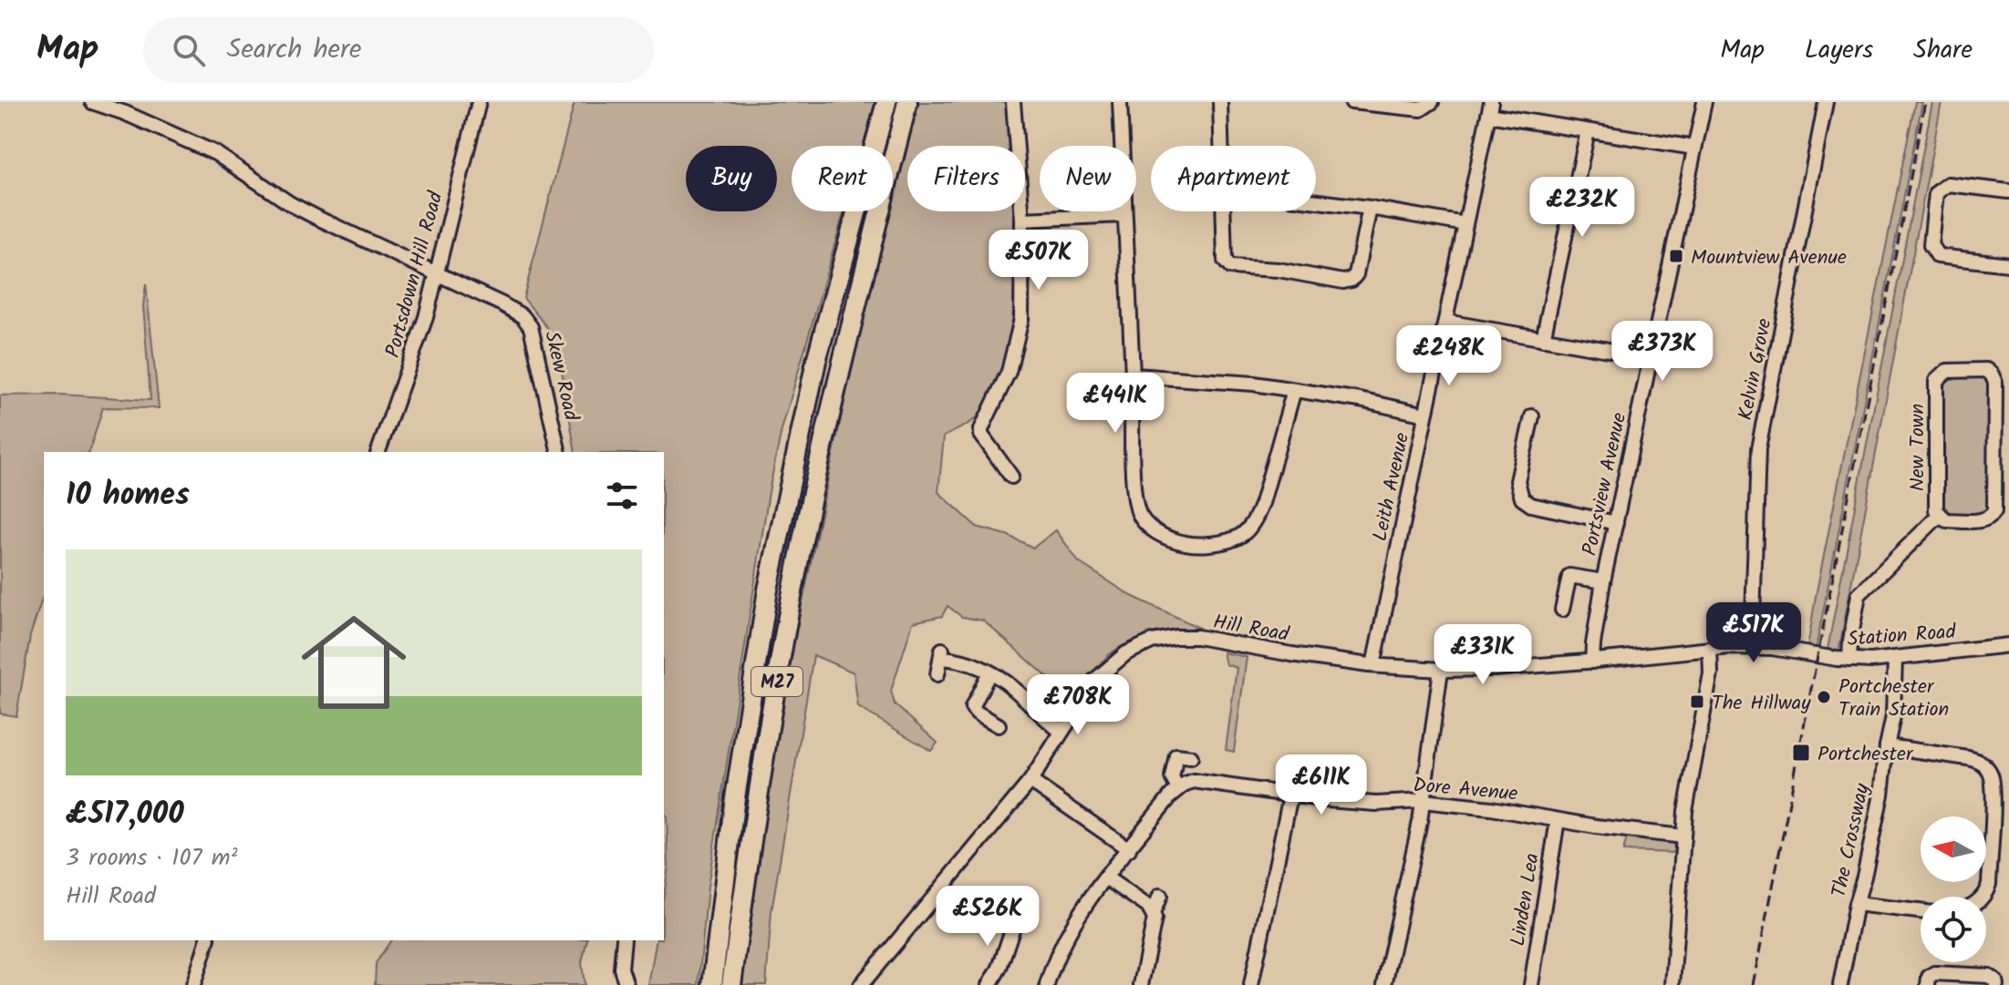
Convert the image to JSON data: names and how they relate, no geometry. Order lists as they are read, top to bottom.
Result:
{
  "streets": {
    "highway": ["M27"],
    "street": [
      "Portsdown Hill Road",
      "Kelvin Grove",
      "Skew Road",
      "New Town",
      "Portsview Avenue",
      "Leith Avenue",
      "Hill Road",
      "Station Road",
      "Dore Avenue",
      "The Crossway",
      "Linden Lea"
    ]
  },
  "crossings": [
    ["Portsdown Hill Road", "Skew Road"],
    ["Kelvin Grove", "Hill Road"],
    ["New Town", "Station Road"],
    ["Portsview Avenue", "Hill Road"],
    ["Leith Avenue", "Hill Road"],
    ["Hill Road", "Station Road"],
    ["Station Road", "The Crossway"],
    ["Dore Avenue", "Linden Lea"]
  ],
  "places": {
    "transit": ["Mountview Avenue", "The Hillway", "Portchester"],
    "other": ["Portchester Train Station"]
  },
  "north": "left",
  "page": {
    "header": "Map",
    "search": "Search here",
    "nav": ["Map", "Layers", "Share"],
    "chip": [
      "Buy",
      "Rent",
      "Filters",
      "New",
      "Apartment"
    ],
    "price": [
      "£232K",
      "£507K",
      "£373K",
      "£248K",
      "£441K",
      "£517K",
      "£331K",
      "£708K",
      "£611K",
      "£526K"
    ],
    "heading": "10 homes",
    "list": [
      {
        "name": "£517,000",
        "note": "3 rooms · 107 m² · Hill Road"
      }
    ]
  }
}
